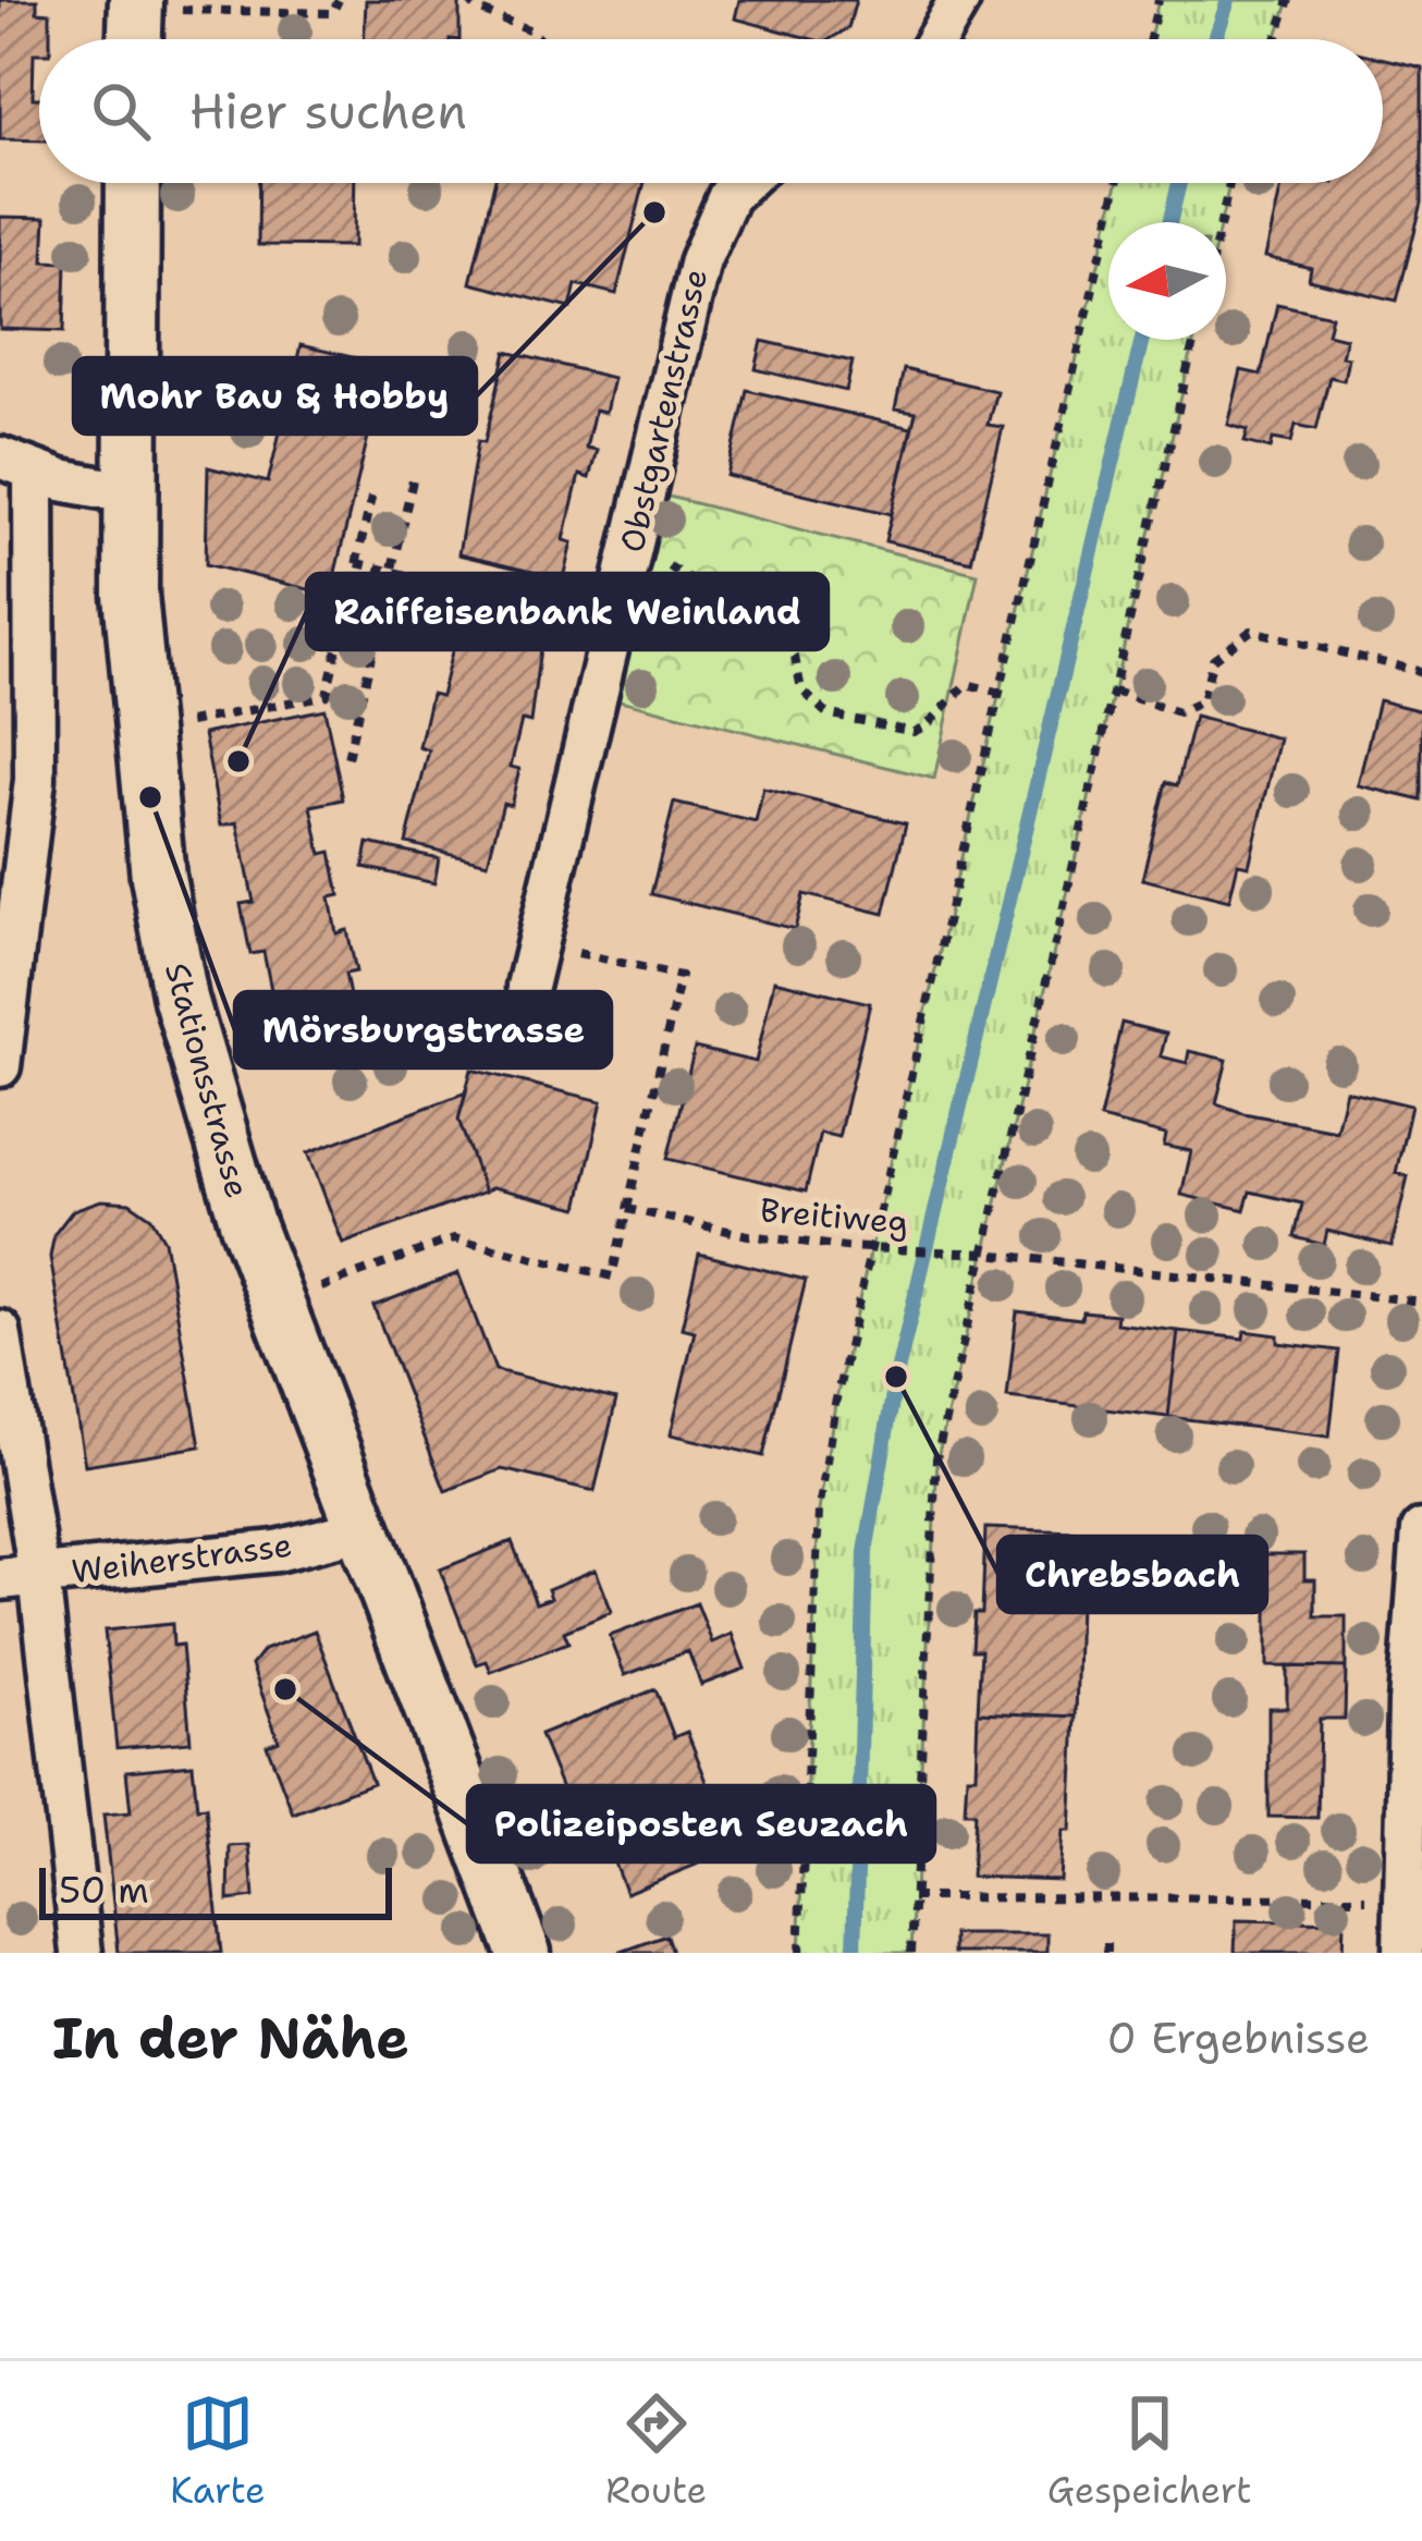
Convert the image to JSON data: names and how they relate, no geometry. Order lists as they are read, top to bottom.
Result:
{
  "streets": {
    "main road": ["Stationsstrasse"],
    "street": ["Obstgartenstrasse", "Weiherstrasse"],
    "path": ["Breitiweg"]
  },
  "crossings": [
    ["Stationsstrasse", "Weiherstrasse"]
  ],
  "places": [
    "Mohr Bau & Hobby",
    "Raiffeisenbank Weinland",
    "Mörsburgstrasse",
    "Chrebsbach",
    "Polizeiposten Seuzach"
  ],
  "scale_bar": "50 m",
  "north": "left",
  "page": {
    "search": "Hier suchen",
    "scale": "50 m",
    "heading": ["In der Nähe", "0 Ergebnisse"],
    "nav": ["Karte", "Route", "Gespeichert"]
  }
}
